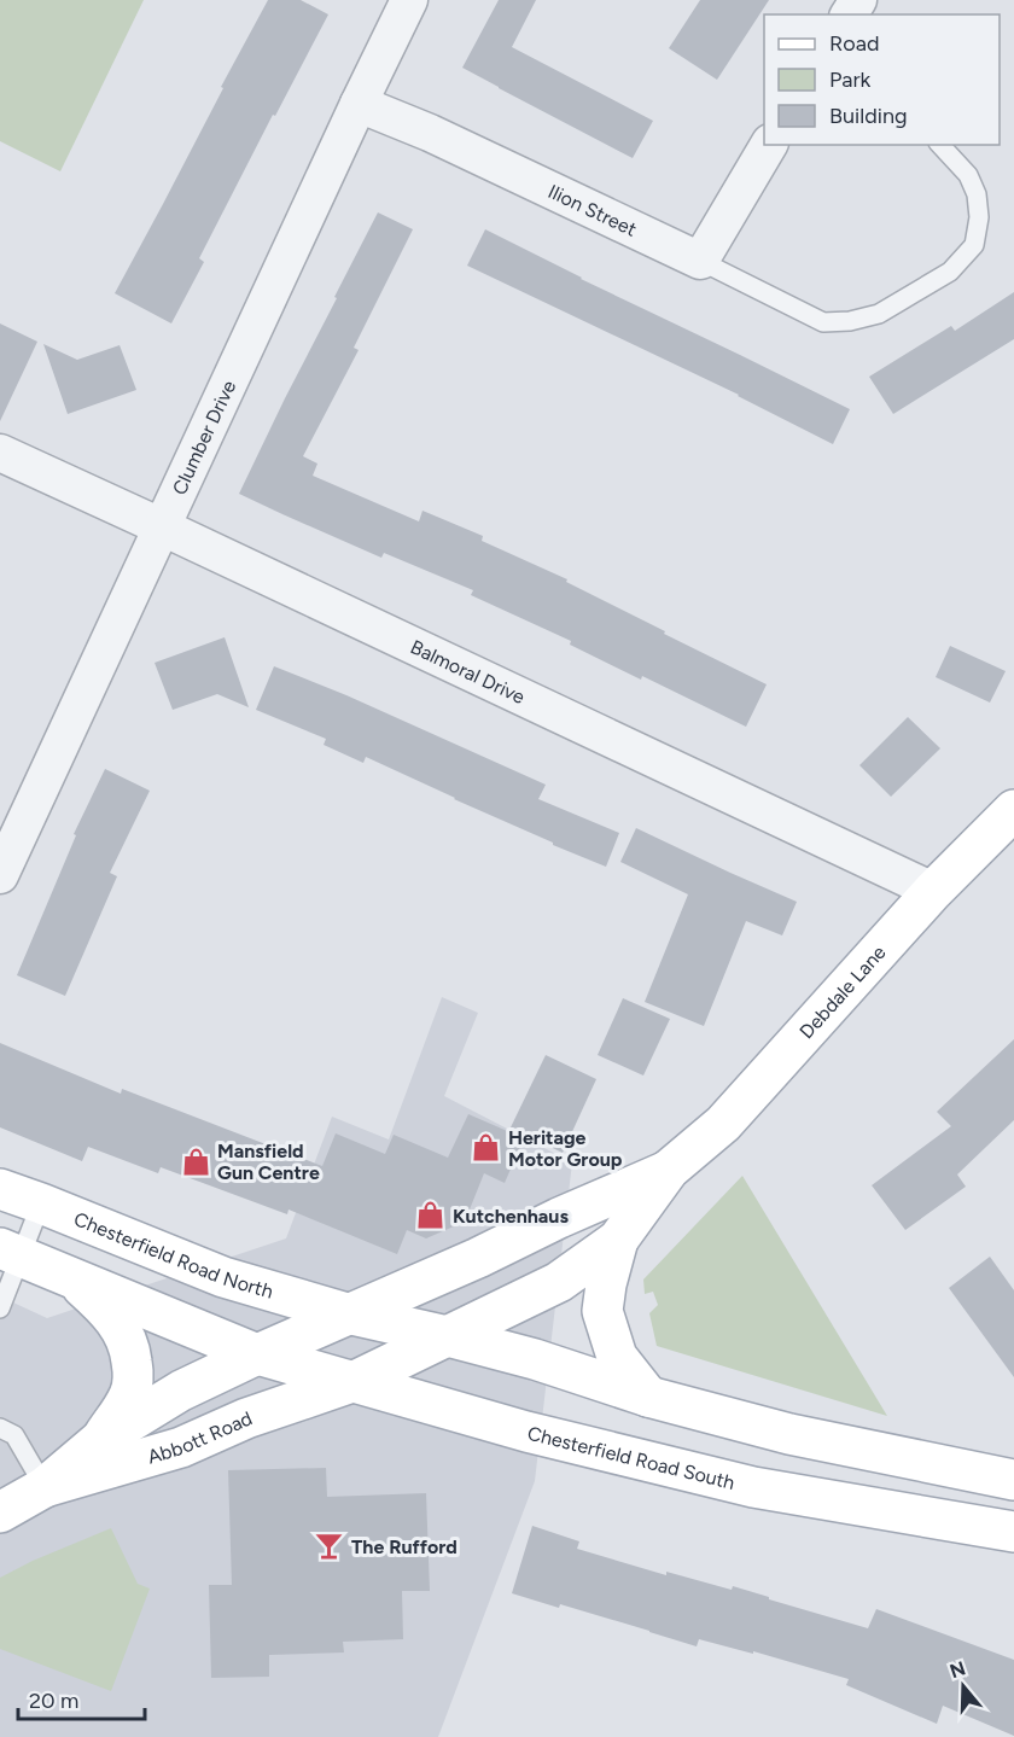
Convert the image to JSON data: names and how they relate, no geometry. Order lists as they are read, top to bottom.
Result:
{
  "streets": {
    "main road": [
      "Debdale Lane",
      "Chesterfield Road North",
      "Abbott Road",
      "Chesterfield Road South"
    ],
    "street": ["Ilion Street", "Clumber Drive", "Balmoral Drive"]
  },
  "crossings": [
    ["Ilion Street", "Clumber Drive"],
    ["Clumber Drive", "Balmoral Drive"],
    ["Balmoral Drive", "Debdale Lane"],
    ["Debdale Lane", "Chesterfield Road North"],
    ["Debdale Lane", "Abbott Road"],
    ["Chesterfield Road North", "Abbott Road"],
    ["Abbott Road", "Chesterfield Road South"]
  ],
  "places": {
    "shop": ["Heritage Motor Group", "Mansfield Gun Centre", "Kutchenhaus"],
    "bar": ["The Rufford"]
  },
  "legend": ["Road", "Park", "Building"],
  "scale_bar": "20 m",
  "north": "top"
}
